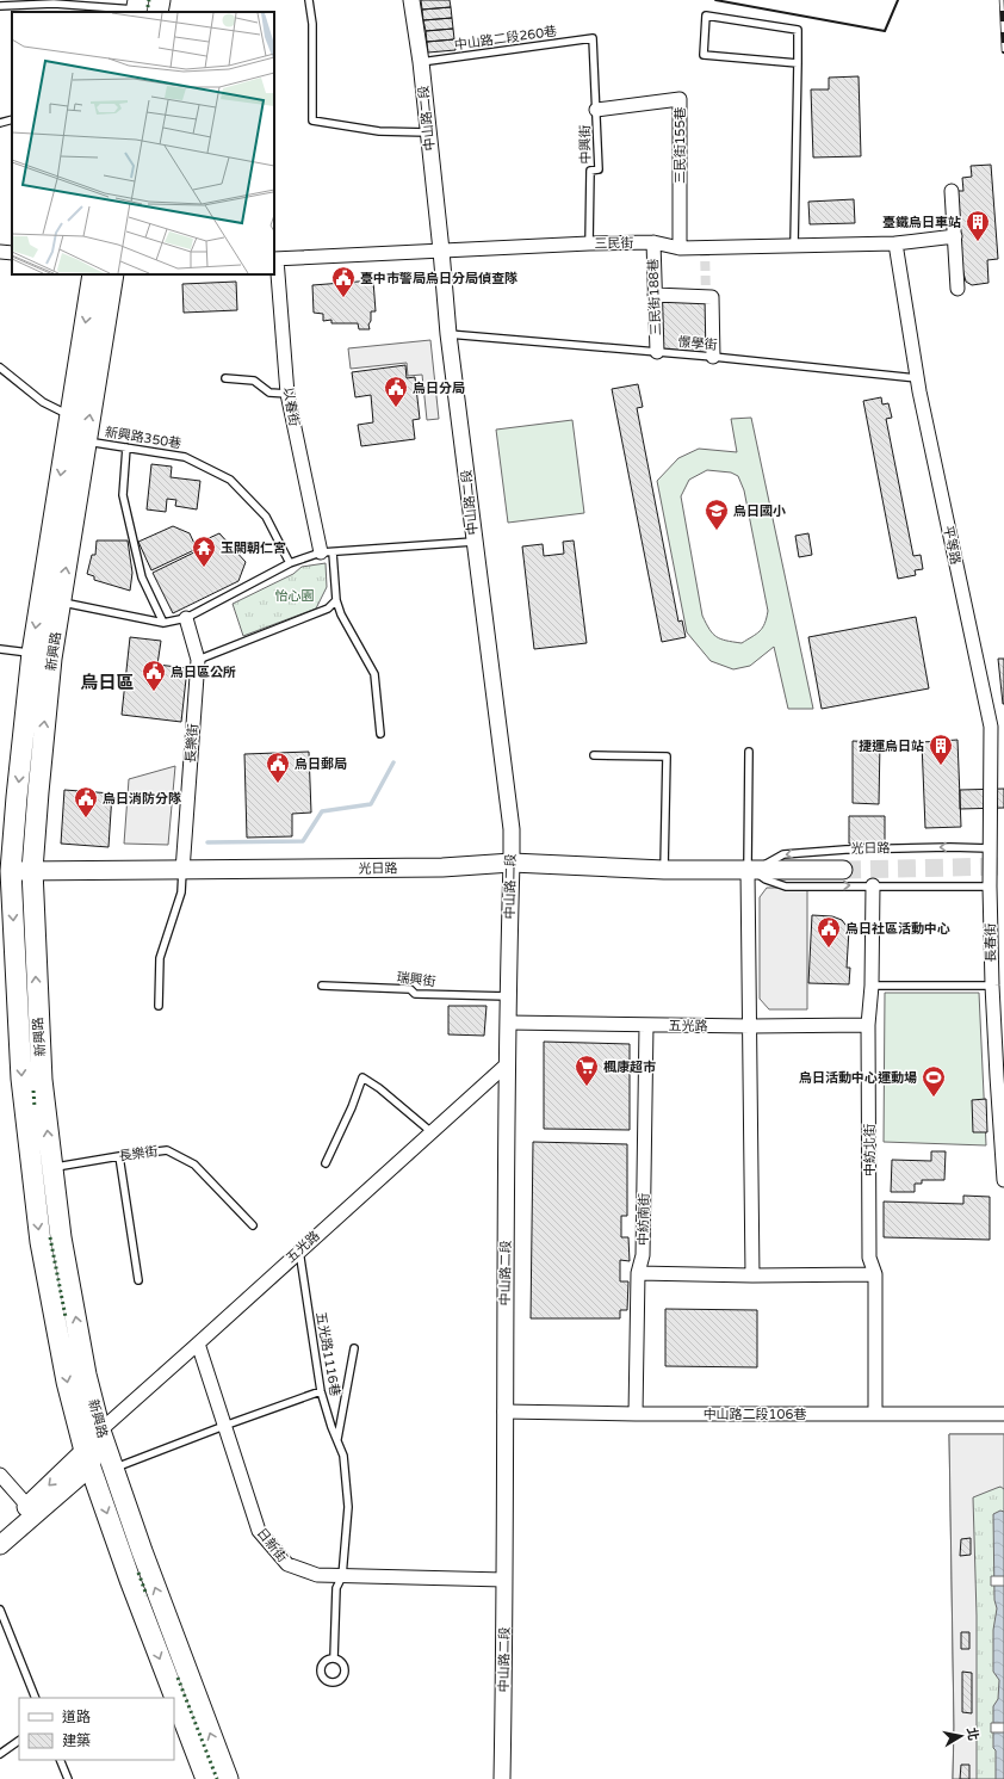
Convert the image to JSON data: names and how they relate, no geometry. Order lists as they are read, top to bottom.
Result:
{
  "streets": {
    "main road": ["新興路", "光日路"],
    "street": [
      "中山路二段",
      "三民街155巷",
      "三民街",
      "三民街188巷",
      "以春街",
      "平等路",
      "長樂街",
      "長春街",
      "五光路",
      "中紡北街",
      "中紡南街",
      "中山路二段106巷",
      "日新街"
    ],
    "lane": [
      "中山路二段260巷",
      "中興街",
      "憬學街",
      "新興路350巷",
      "瑞興街",
      "五光路1116巷"
    ]
  },
  "crossings": [
    ["中山路二段260巷", "中山路二段"],
    ["中山路二段260巷", "中興街"],
    ["中山路二段", "三民街"],
    ["中山路二段", "憬學街"],
    ["中山路二段", "光日路"],
    ["中山路二段", "瑞興街"],
    ["中山路二段", "五光路"],
    ["中山路二段", "中山路二段106巷"],
    ["中山路二段", "日新街"],
    ["中興街", "三民街155巷"],
    ["中興街", "三民街"],
    ["三民街155巷", "三民街"],
    ["三民街", "三民街188巷"],
    ["三民街", "以春街"],
    ["三民街", "平等路"],
    ["三民街188巷", "憬學街"],
    ["憬學街", "平等路"],
    ["新興路350巷", "新興路"],
    ["平等路", "光日路"],
    ["平等路", "長春街"],
    ["新興路", "長樂街"],
    ["新興路", "光日路"],
    ["新興路", "五光路"],
    ["長樂街", "光日路"],
    ["光日路", "長春街"],
    ["光日路", "中紡北街"],
    ["五光路", "中紡北街"],
    ["五光路", "中紡南街"],
    ["五光路", "五光路1116巷"],
    ["五光路", "日新街"],
    ["中紡北街", "中山路二段106巷"],
    ["中紡南街", "中山路二段106巷"],
    ["五光路1116巷", "日新街"]
  ],
  "districts": ["烏日區"],
  "parks": ["怡心園"],
  "places": {
    "building": ["臺鐵烏日車站", "捷運烏日站"],
    "public building": [
      "臺中市警局烏日分局偵查隊",
      "烏日分局",
      "烏日區公所",
      "烏日郵局",
      "烏日消防分隊",
      "烏日社區活動中心"
    ],
    "school or university": ["烏日國小"],
    "temple": ["玉闕朝仁宮"],
    "supermarket": ["楓康超市"],
    "sports": ["烏日活動中心運動場"]
  },
  "legend": ["道路", "建築"],
  "north": "right"
}
